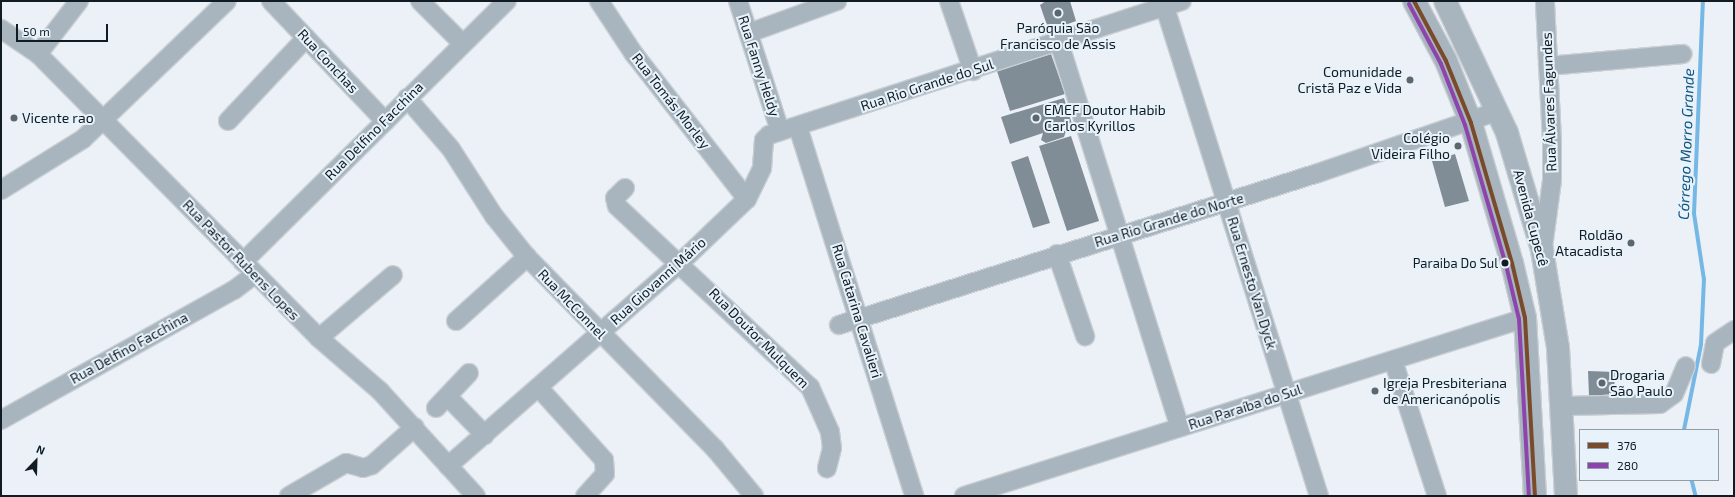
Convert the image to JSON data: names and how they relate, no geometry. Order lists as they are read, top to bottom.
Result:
{
  "streets": {
    "main road": ["Avenida Cupecê"],
    "street": [
      "Rua Conchas",
      "Rua Fanny Heldy",
      "Rua Rio Grande do Sul",
      "Rua Tomás Morley",
      "Rua Álvares Fagundes",
      "Rua Delfino Facchina",
      "Rua Rio Grande do Norte",
      "Rua Pastor Rubens Lopes",
      "Rua Giovanni Mário",
      "Rua Ernesto Van Dyck",
      "Rua McConnel",
      "Rua Catarina Cavalieri",
      "Rua Doutor Mulquem",
      "Rua Paraíba do Sul"
    ]
  },
  "crossings": [
    ["Rua Conchas", "Rua Delfino Facchina"],
    ["Rua Fanny Heldy", "Rua Rio Grande do Sul"],
    ["Rua Rio Grande do Sul", "Rua Giovanni Mário"],
    ["Rua Rio Grande do Sul", "Rua Ernesto Van Dyck"],
    ["Rua Rio Grande do Sul", "Rua Catarina Cavalieri"],
    ["Rua Tomás Morley", "Rua Giovanni Mário"],
    ["Rua Álvares Fagundes", "Avenida Cupecê"],
    ["Rua Delfino Facchina", "Rua Pastor Rubens Lopes"],
    ["Rua Delfino Facchina", "Rua McConnel"],
    ["Avenida Cupecê", "Rua Rio Grande do Norte"],
    ["Rua Rio Grande do Norte", "Rua Ernesto Van Dyck"],
    ["Rua Rio Grande do Norte", "Rua Catarina Cavalieri"],
    ["Rua Pastor Rubens Lopes", "Rua Giovanni Mário"],
    ["Rua Giovanni Mário", "Rua McConnel"],
    ["Rua Giovanni Mário", "Rua Doutor Mulquem"],
    ["Rua Ernesto Van Dyck", "Rua Paraíba do Sul"]
  ],
  "water": ["Córrego Morro Grande"],
  "places": [
    "Paróquia São Francisco de Assis",
    "Comunidade Cristã Paz e Vida",
    "Vicente rao",
    "EMEF Doutor Habib Carlos Kyrillos",
    "Colégio Videira Filho",
    "Roldão Atacadista",
    "Paraiba Do Sul",
    "Drogaria São Paulo",
    "Igreja Presbiteriana de Americanópolis"
  ],
  "lines": ["transit line 376", "transit line 280"],
  "legend": ["376", "280"],
  "scale_bar": "50 m",
  "north": "top right"
}
